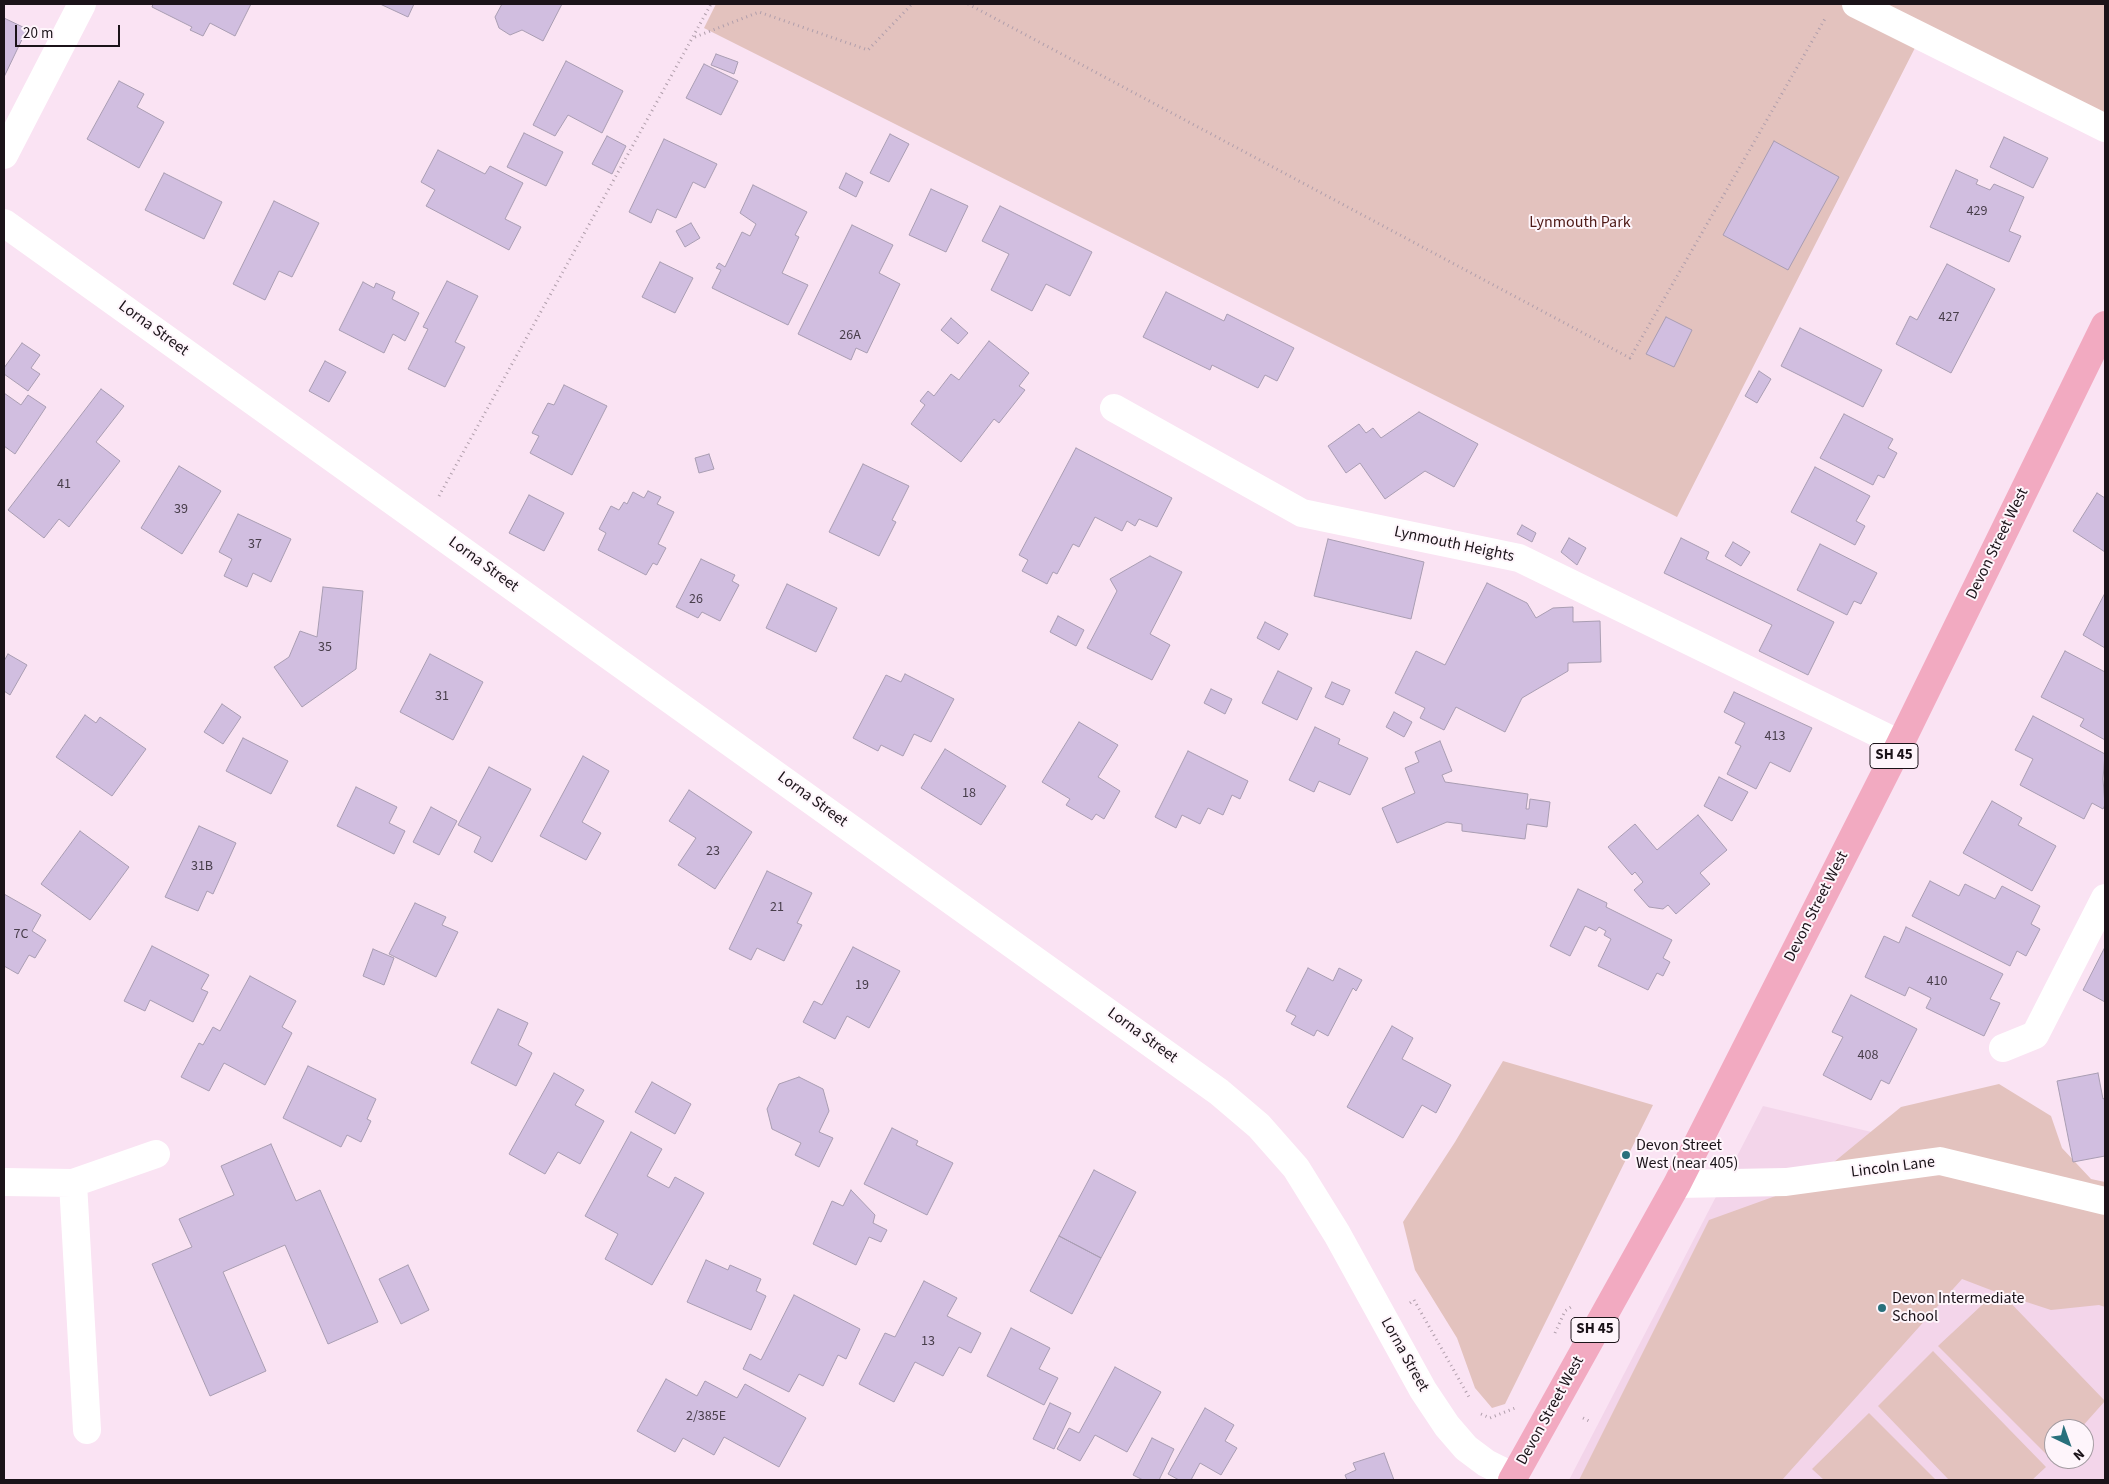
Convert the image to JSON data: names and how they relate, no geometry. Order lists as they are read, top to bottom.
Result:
{
  "streets": {
    "main road": ["Devon Street West", "SH 45"],
    "street": ["Lorna Street", "Lynmouth Heights", "Lincoln Lane"]
  },
  "crossings": [
    ["Lorna Street", "Devon Street West"],
    ["Devon Street West", "Lynmouth Heights"],
    ["Devon Street West", "Lincoln Lane"]
  ],
  "parks": ["Lynmouth Park"],
  "places": ["Devon Street West (near 405)", "Devon Intermediate School"],
  "house_numbers": [
    "429",
    "427",
    "26A",
    "41",
    "39",
    "37",
    "26",
    "35",
    "31",
    "413",
    "18",
    "23",
    "31B",
    "21",
    "7C",
    "410",
    "19",
    "408",
    "13",
    "2/385E"
  ],
  "scale_bar": "20 m",
  "north": "bottom right"
}
